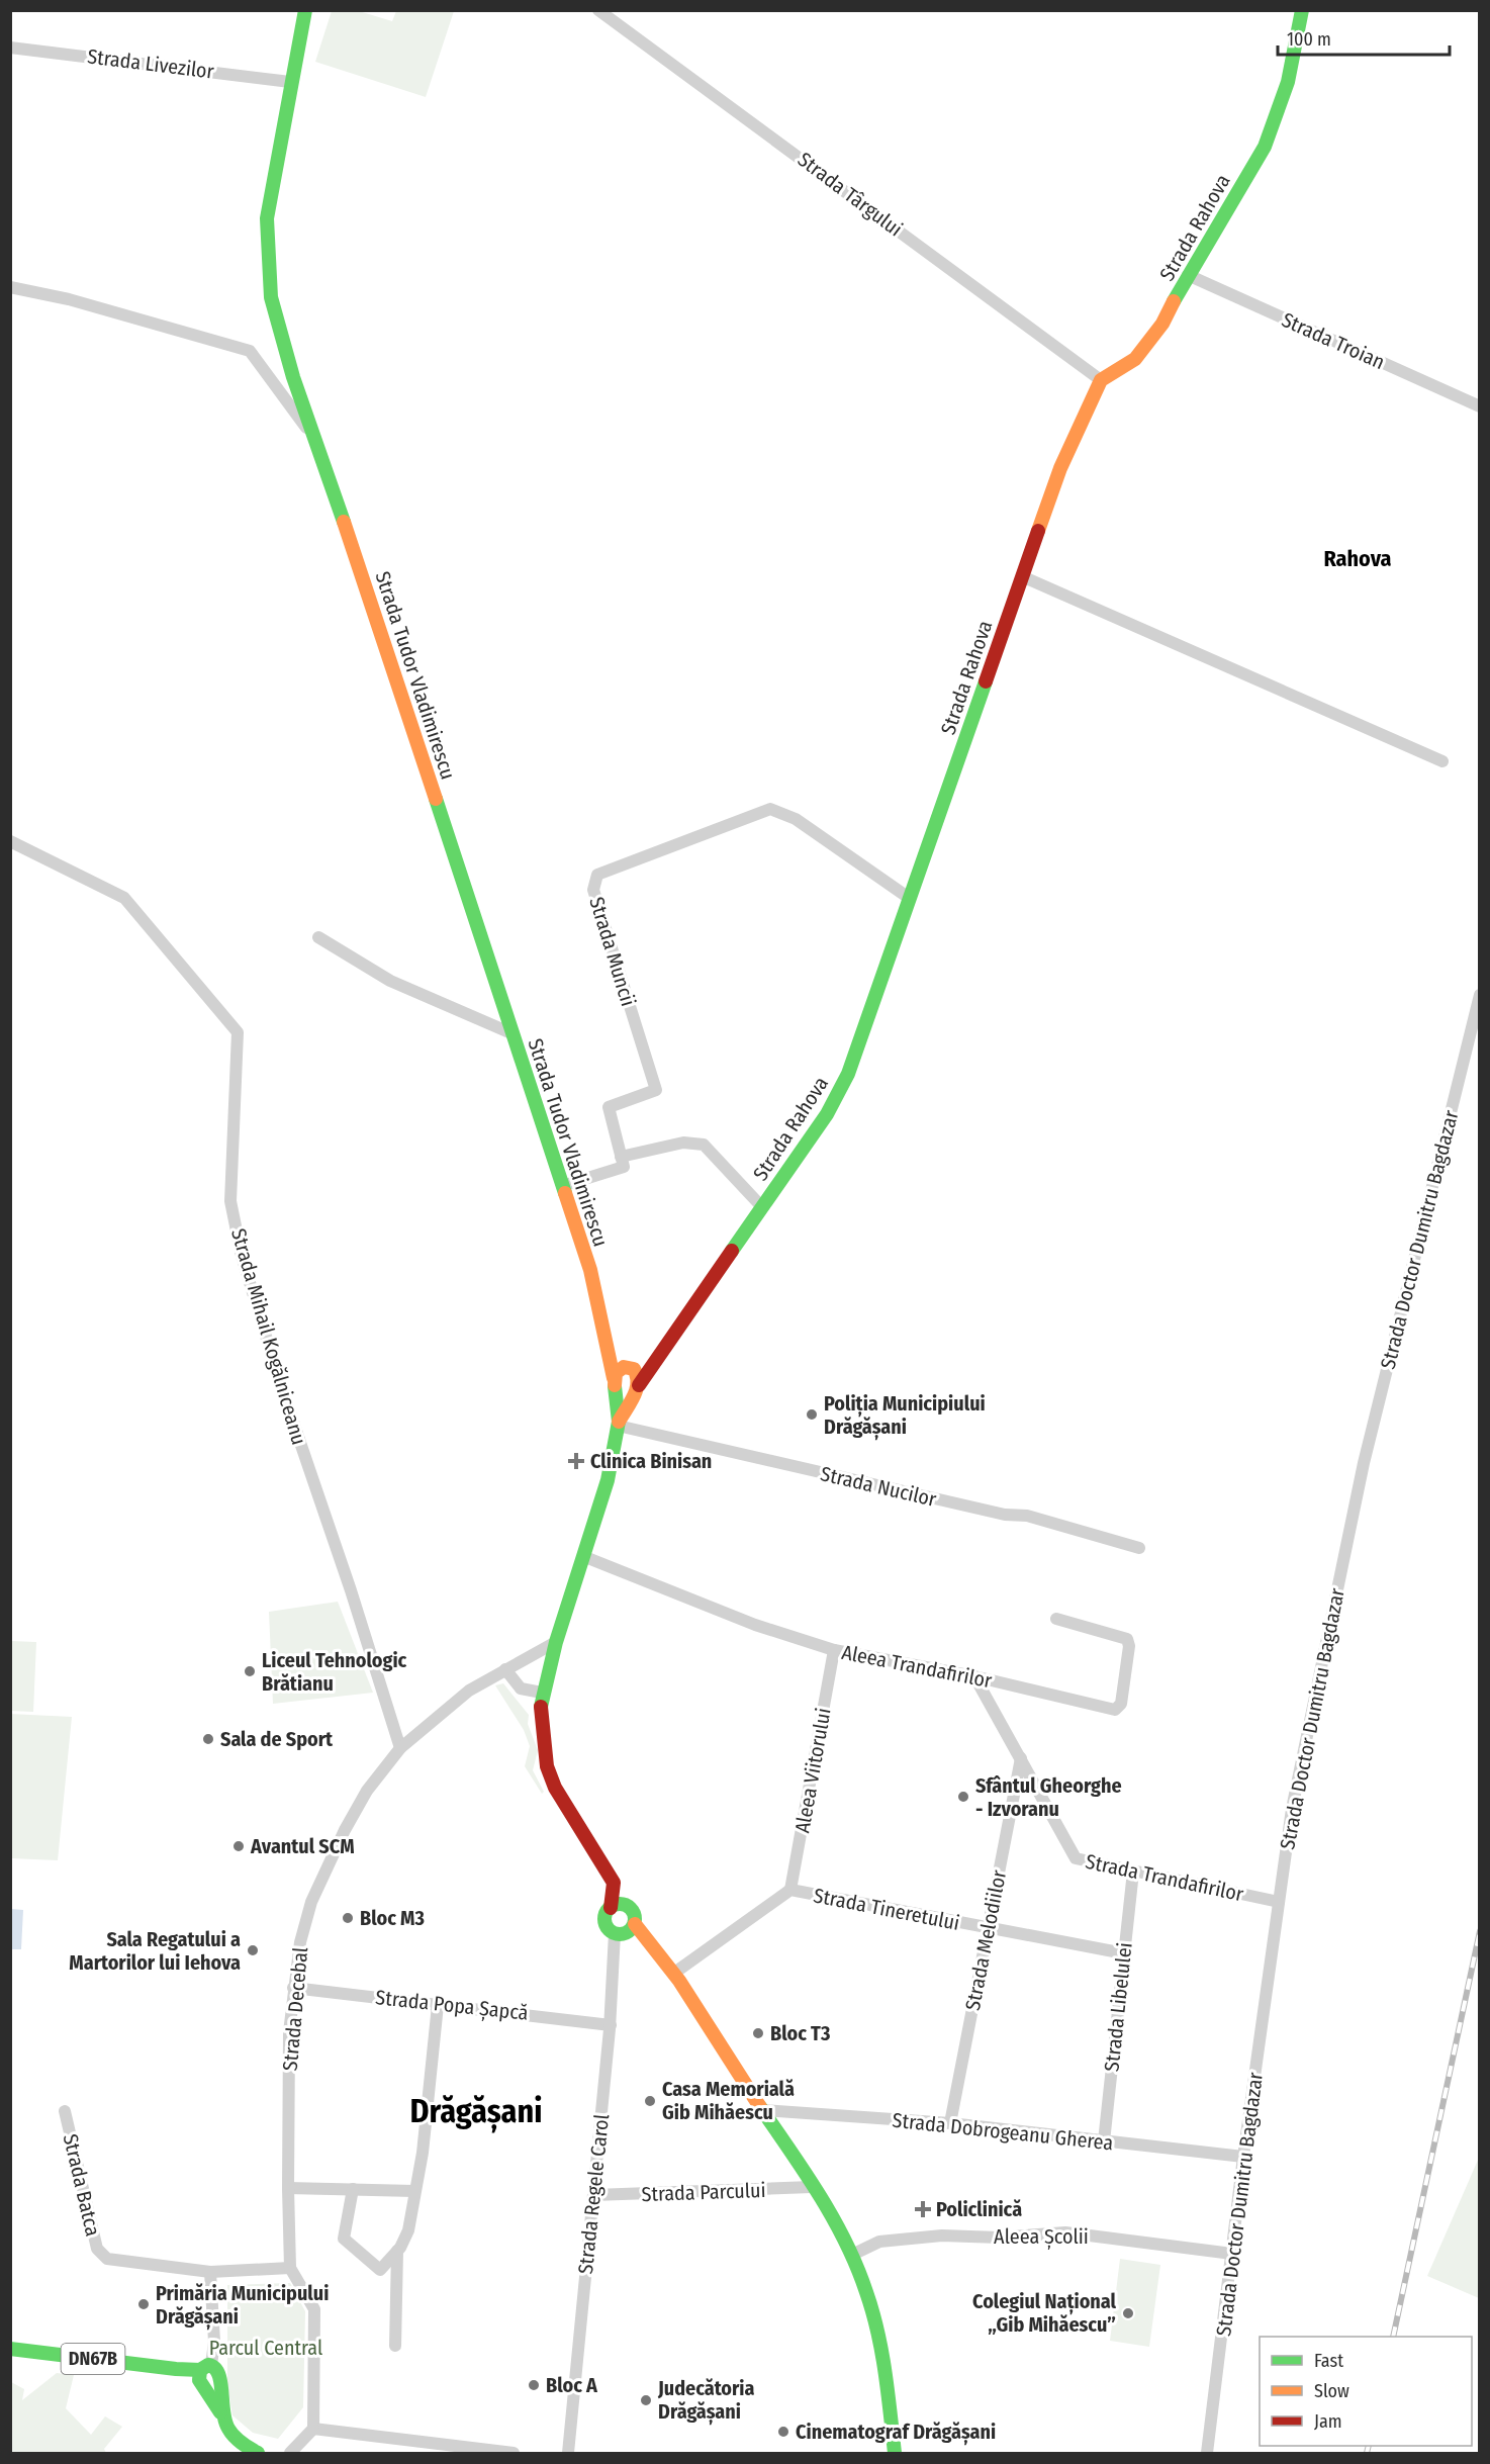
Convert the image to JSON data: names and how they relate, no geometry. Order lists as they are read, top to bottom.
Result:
{
  "streets": {
    "main road": ["Strada Rahova", "Strada Tudor Vladimirescu", "DN67B"],
    "street": [
      "Strada Livezilor",
      "Strada Târgului",
      "Strada Troian",
      "Strada Muncii",
      "Strada Doctor Dumitru Bagdazar",
      "Strada Mihail Kogălniceanu",
      "Strada Nucilor",
      "Aleea Trandafirilor",
      "Aleea Viitorului",
      "Strada Trandafirilor",
      "Strada Tineretului",
      "Strada Melodiilor",
      "Strada Popa Șapcă",
      "Strada Libelulei",
      "Strada Decebal",
      "Strada Dobrogeanu Gherea",
      "Strada Batca",
      "Strada Parcului",
      "Strada Regele Carol",
      "Aleea Școlii"
    ]
  },
  "crossings": [
    ["Strada Livezilor", "Strada Tudor Vladimirescu"],
    ["Strada Târgului", "Strada Rahova"],
    ["Strada Rahova", "Strada Troian"],
    ["Strada Rahova", "Strada Tudor Vladimirescu"],
    ["Strada Rahova", "Strada Muncii"],
    ["Strada Tudor Vladimirescu", "Strada Nucilor"],
    ["Strada Tudor Vladimirescu", "Aleea Trandafirilor"],
    ["Strada Tudor Vladimirescu", "Strada Tineretului"],
    ["Strada Tudor Vladimirescu", "Strada Decebal"],
    ["Strada Tudor Vladimirescu", "Strada Dobrogeanu Gherea"],
    ["Strada Tudor Vladimirescu", "Strada Parcului"],
    ["Strada Tudor Vladimirescu", "Strada Regele Carol"],
    ["Strada Tudor Vladimirescu", "Aleea Școlii"],
    ["Strada Doctor Dumitru Bagdazar", "Strada Trandafirilor"],
    ["Strada Doctor Dumitru Bagdazar", "Strada Dobrogeanu Gherea"],
    ["Strada Doctor Dumitru Bagdazar", "Aleea Școlii"],
    ["Strada Mihail Kogălniceanu", "Strada Decebal"],
    ["Aleea Trandafirilor", "Aleea Viitorului"],
    ["Aleea Trandafirilor", "Strada Trandafirilor"],
    ["Aleea Viitorului", "Strada Tineretului"],
    ["Strada Trandafirilor", "Strada Melodiilor"],
    ["Strada Trandafirilor", "Strada Libelulei"],
    ["Strada Tineretului", "Strada Melodiilor"],
    ["Strada Tineretului", "Strada Libelulei"],
    ["Strada Melodiilor", "Strada Dobrogeanu Gherea"],
    ["Strada Popa Șapcă", "Strada Decebal"],
    ["Strada Popa Șapcă", "Strada Regele Carol"],
    ["Strada Libelulei", "Strada Dobrogeanu Gherea"],
    ["Strada Parcului", "Strada Regele Carol"]
  ],
  "districts": ["Rahova", "Drăgășani"],
  "parks": ["Parcul Central"],
  "places": {
    "other": [
      "Poliția Municipiului Drăgășani",
      "Liceul Tehnologic Brătianu",
      "Sala de Sport",
      "Sfântul Gheorghe - Izvoranu",
      "Avantul SCM",
      "Bloc M3",
      "Sala Regatului a Martorilor lui Iehova",
      "Bloc T3",
      "Casa Memorială Gib Mihăescu",
      "Primăria Municipului Drăgășani",
      "Colegiul Național „Gib Mihăescu”",
      "Bloc A",
      "Judecătoria Drăgășani",
      "Cinematograf Drăgășani"
    ],
    "health": ["Clinica Binisan", "Policlinică"]
  },
  "legend": ["Fast", "Slow", "Jam"],
  "scale_bar": "100 m"
}
